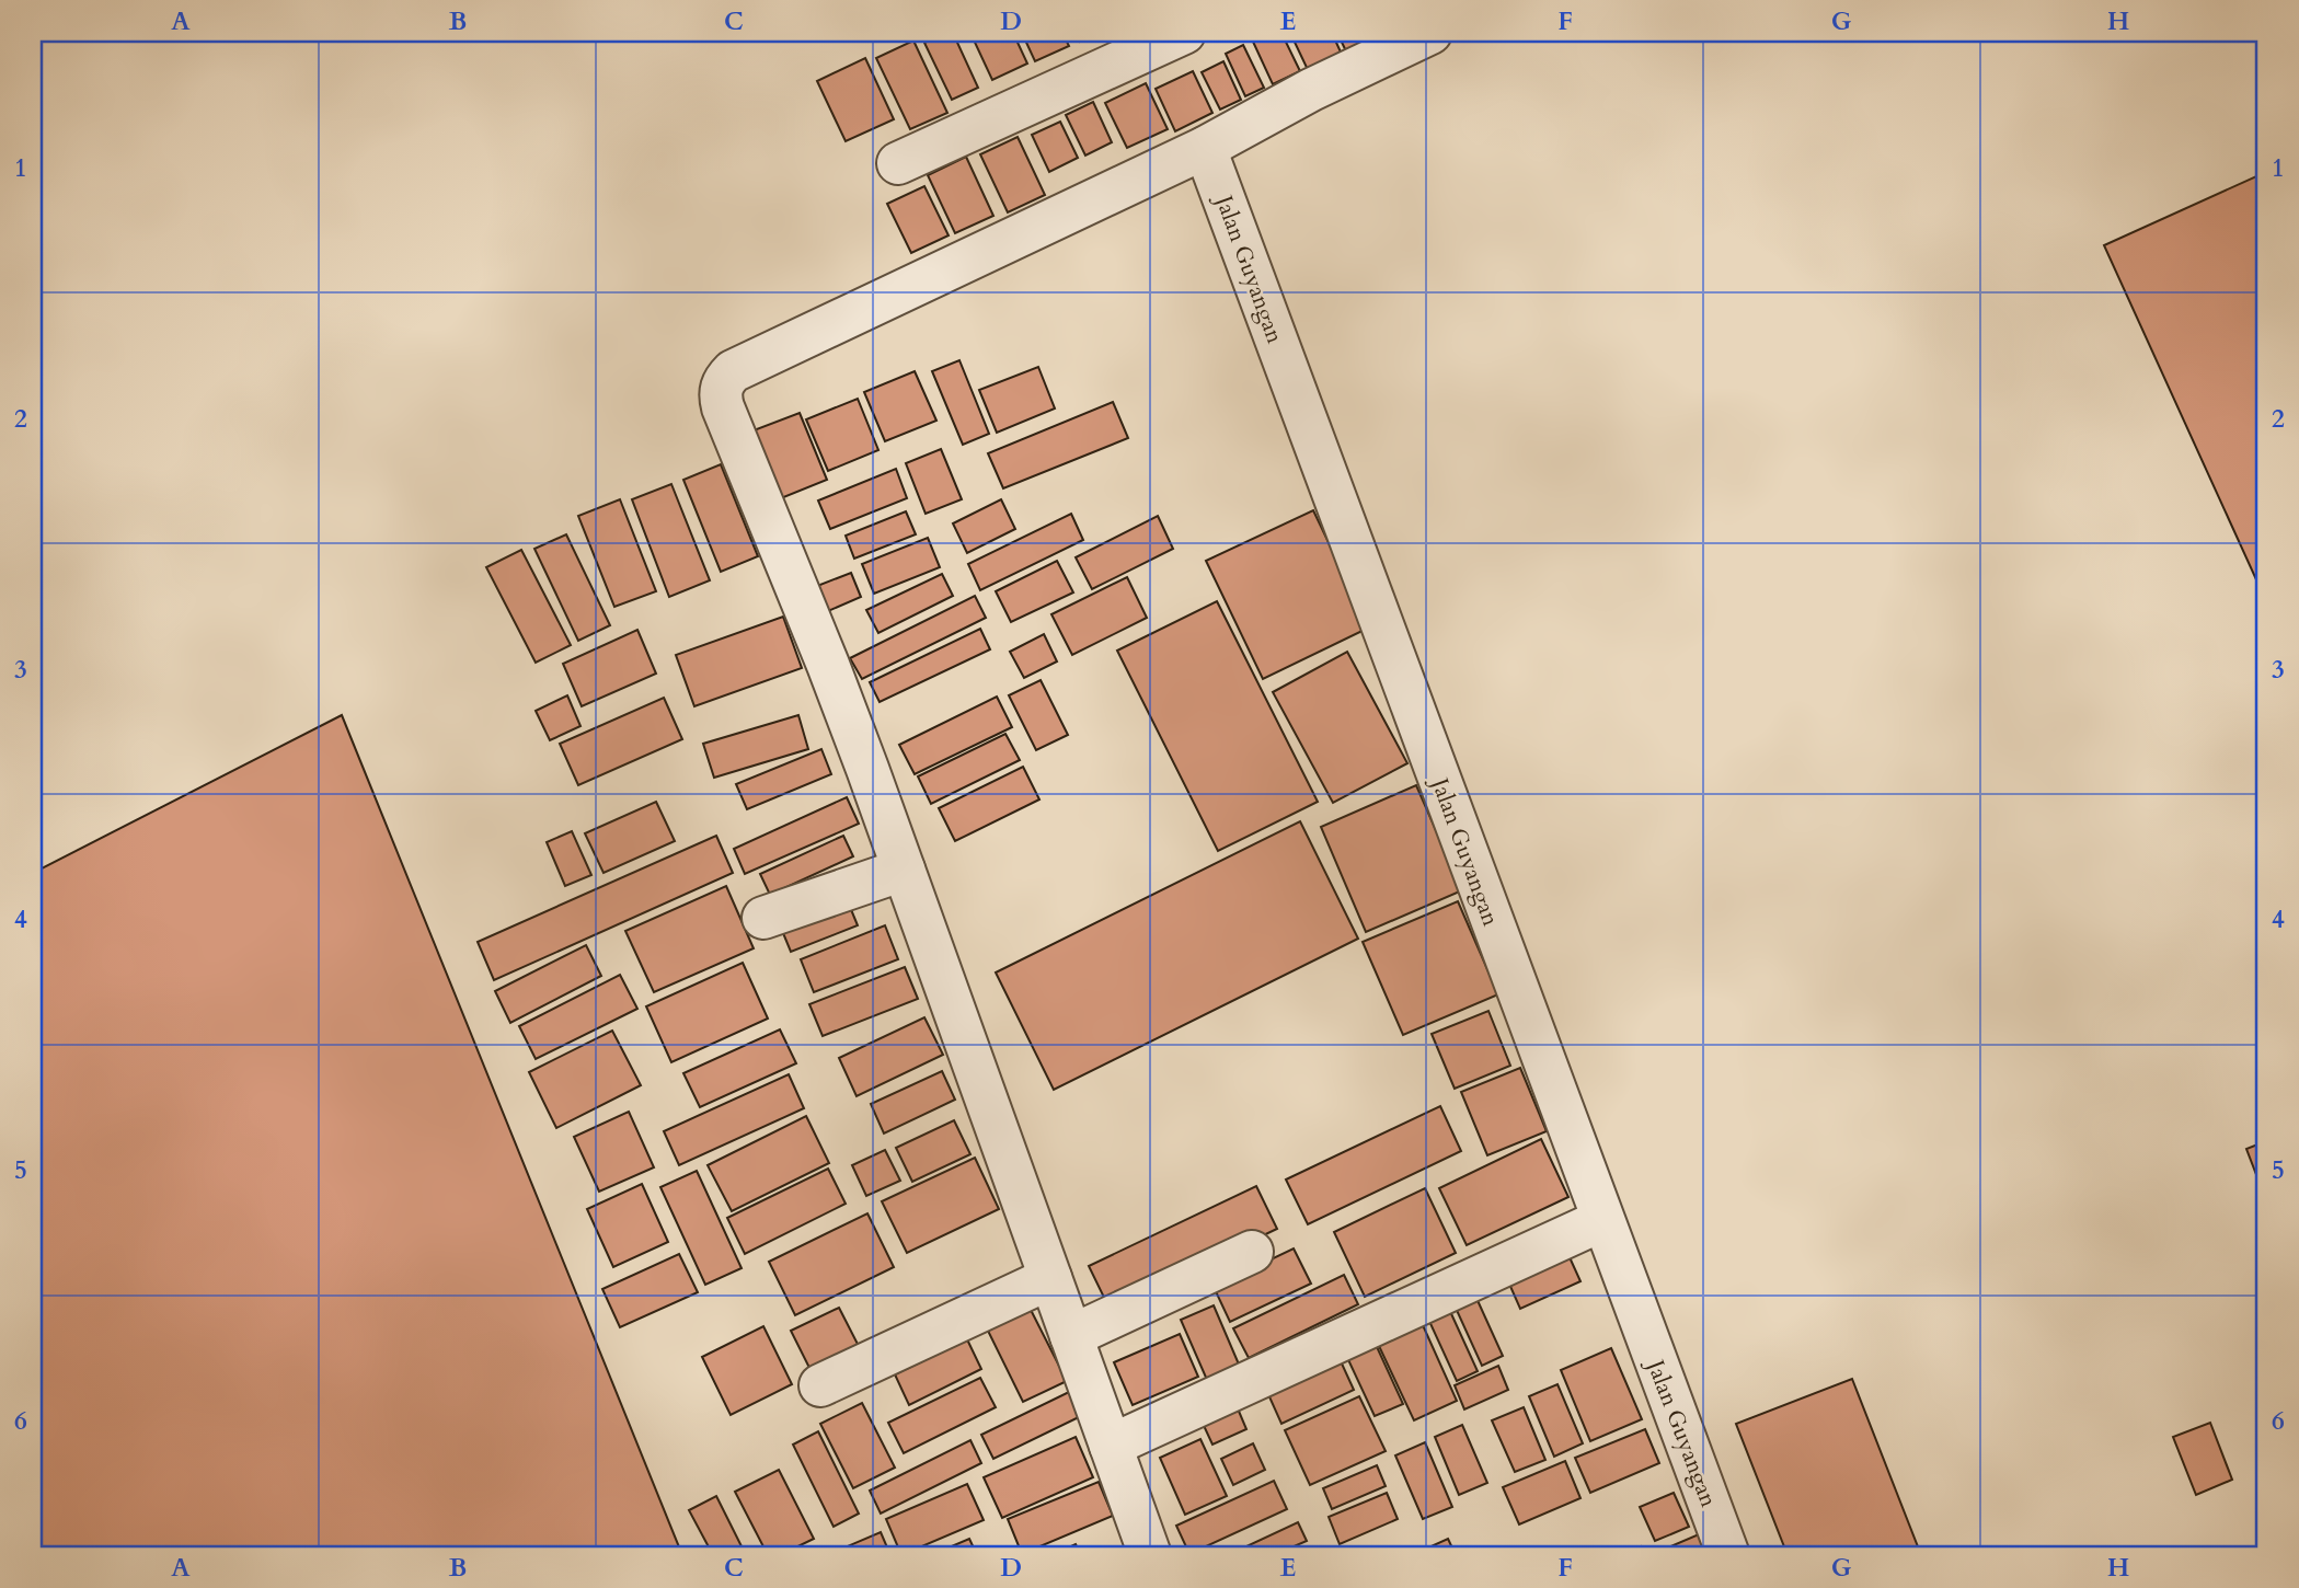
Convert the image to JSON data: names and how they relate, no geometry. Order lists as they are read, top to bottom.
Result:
{
  "streets": {
    "street": ["Jalan Guyangan"]
  },
  "grid": {
    "columns": [
      "A",
      "B",
      "C",
      "D",
      "E",
      "F",
      "G",
      "H"
    ],
    "rows": [
      "1",
      "2",
      "3",
      "4",
      "5",
      "6"
    ]
  }
}
